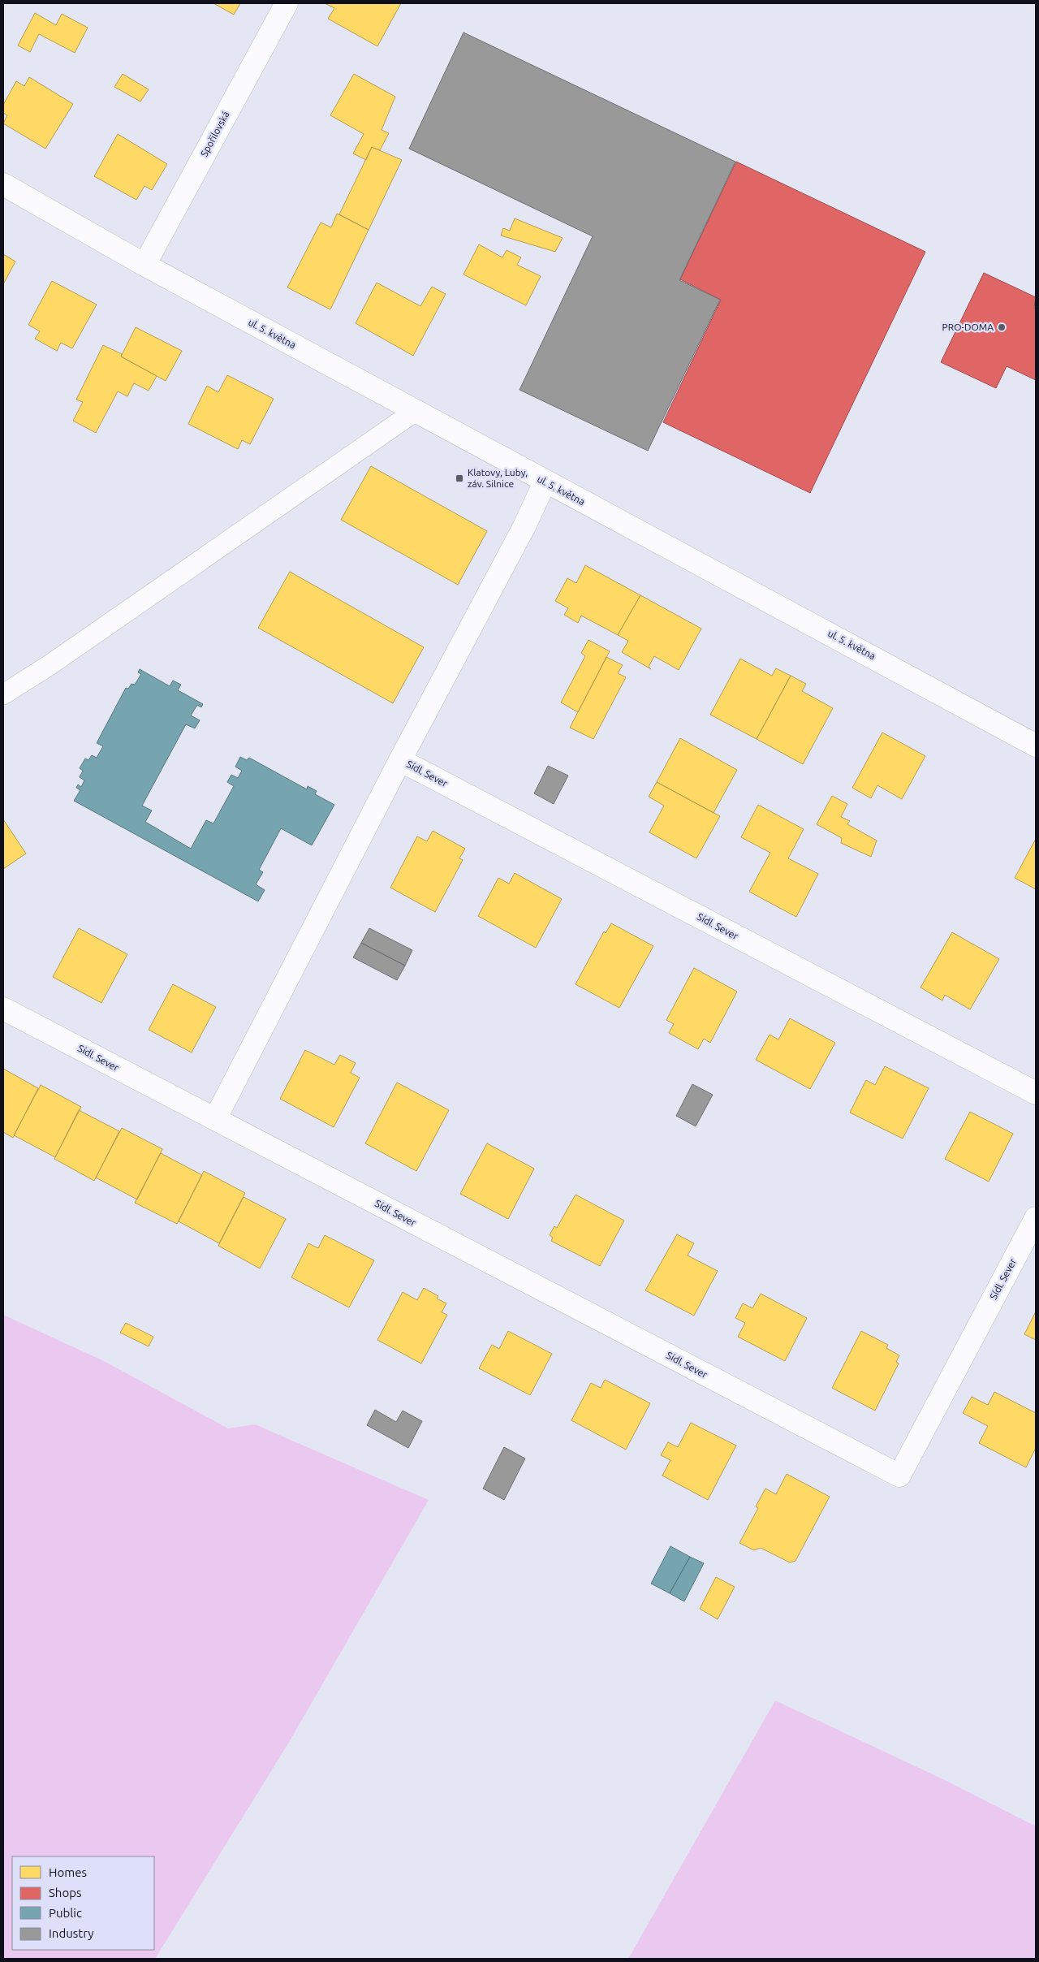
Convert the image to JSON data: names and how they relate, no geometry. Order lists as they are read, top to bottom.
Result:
{
  "streets": {
    "street": ["Spořilovská", "ul. 5. května", "Sídl. Sever"]
  },
  "crossings": [
    ["Spořilovská", "ul. 5. května"],
    ["ul. 5. května", "Sídl. Sever"]
  ],
  "places": {
    "other": ["PRO-DOMA"],
    "transit": ["Klatovy, Luby, záv. Silnice"]
  },
  "legend": [
    "Homes",
    "Shops",
    "Public",
    "Industry"
  ]
}
